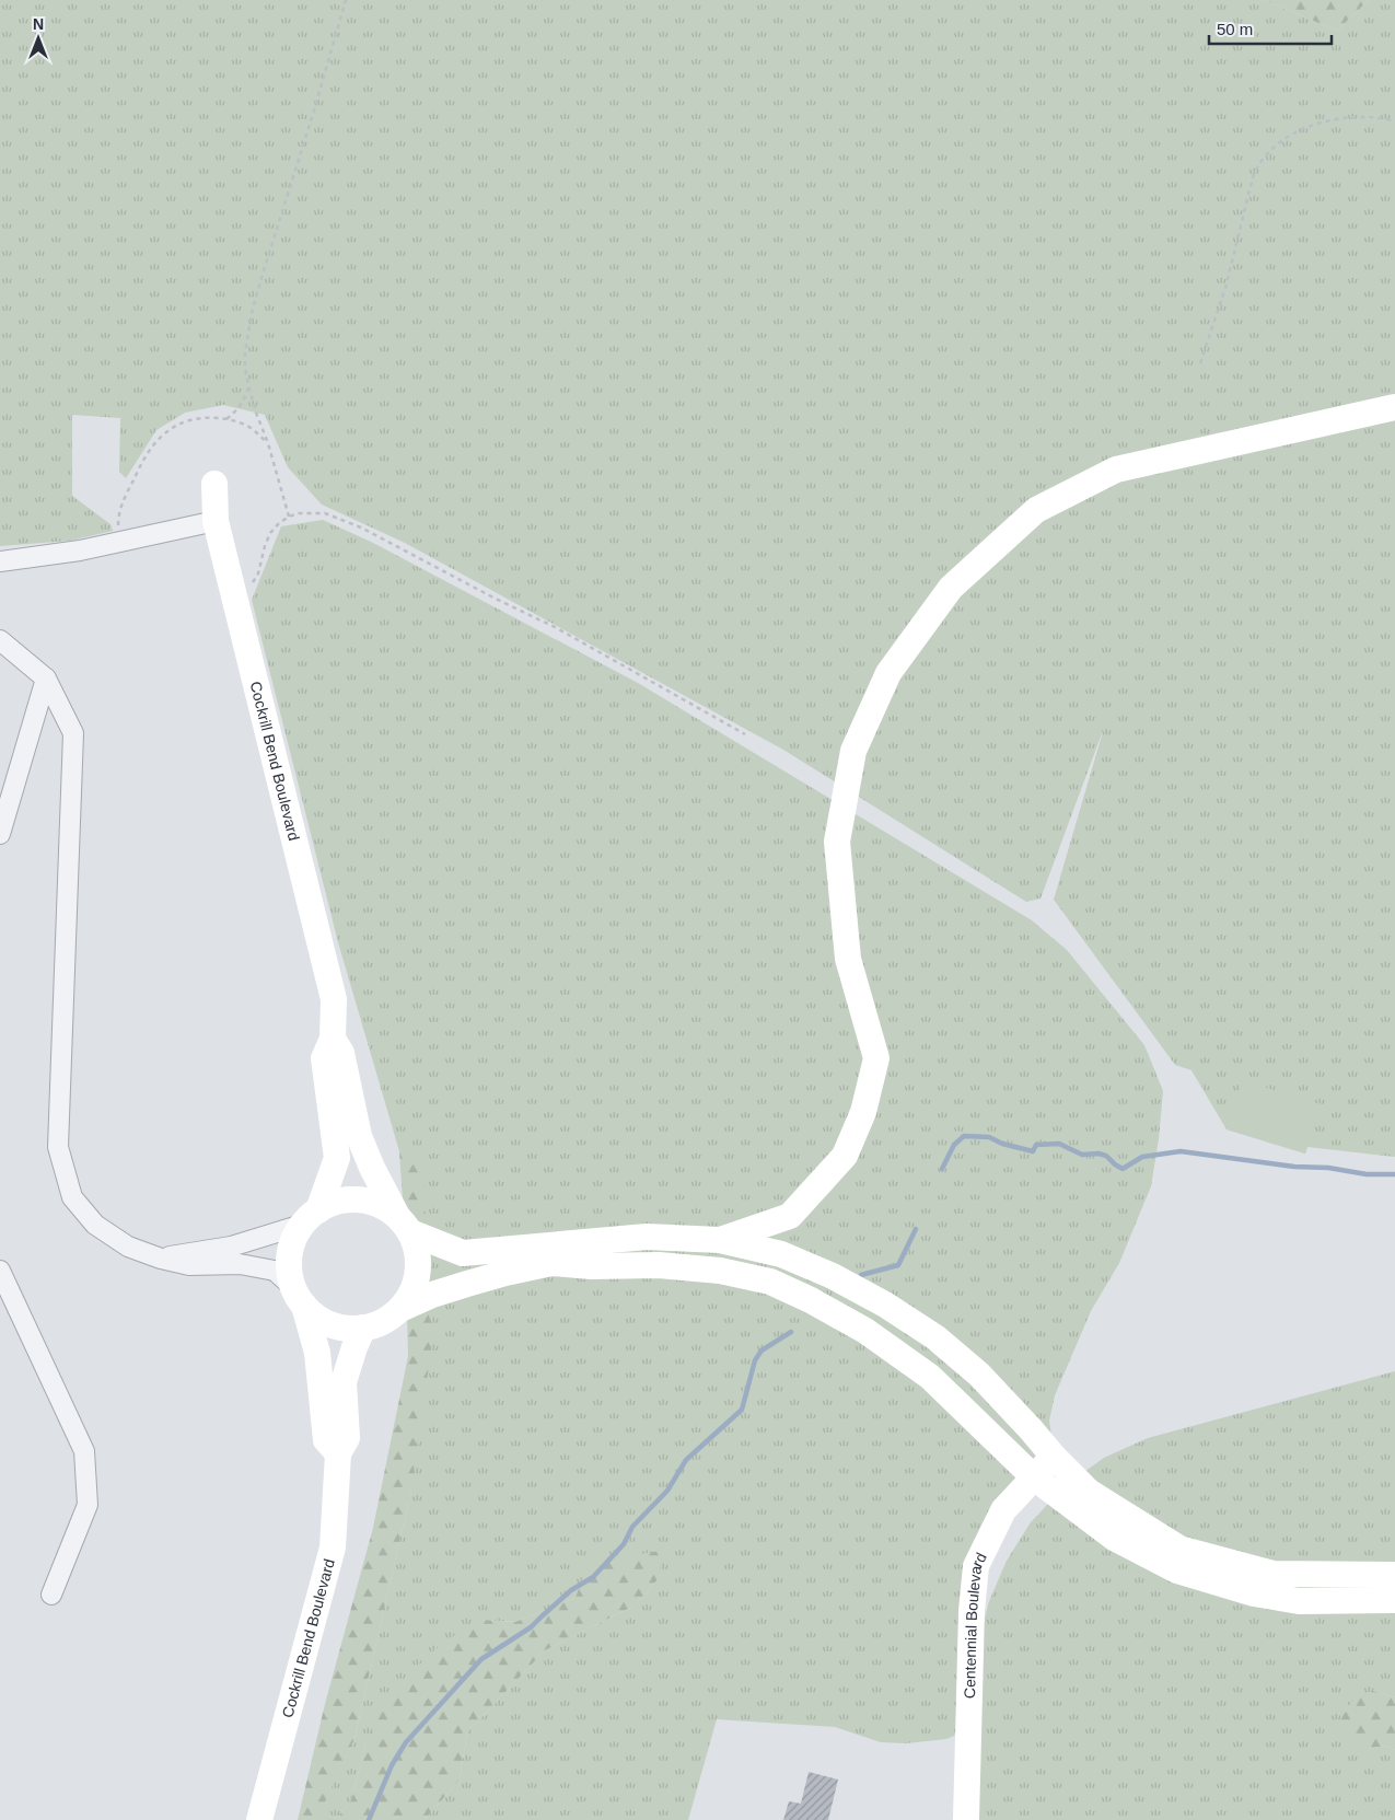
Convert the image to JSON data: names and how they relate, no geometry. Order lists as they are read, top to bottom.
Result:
{
  "streets": {
    "street": ["Cockrill Bend Boulevard", "Centennial Boulevard"]
  },
  "scale_bar": "50 m",
  "north": "top"
}
